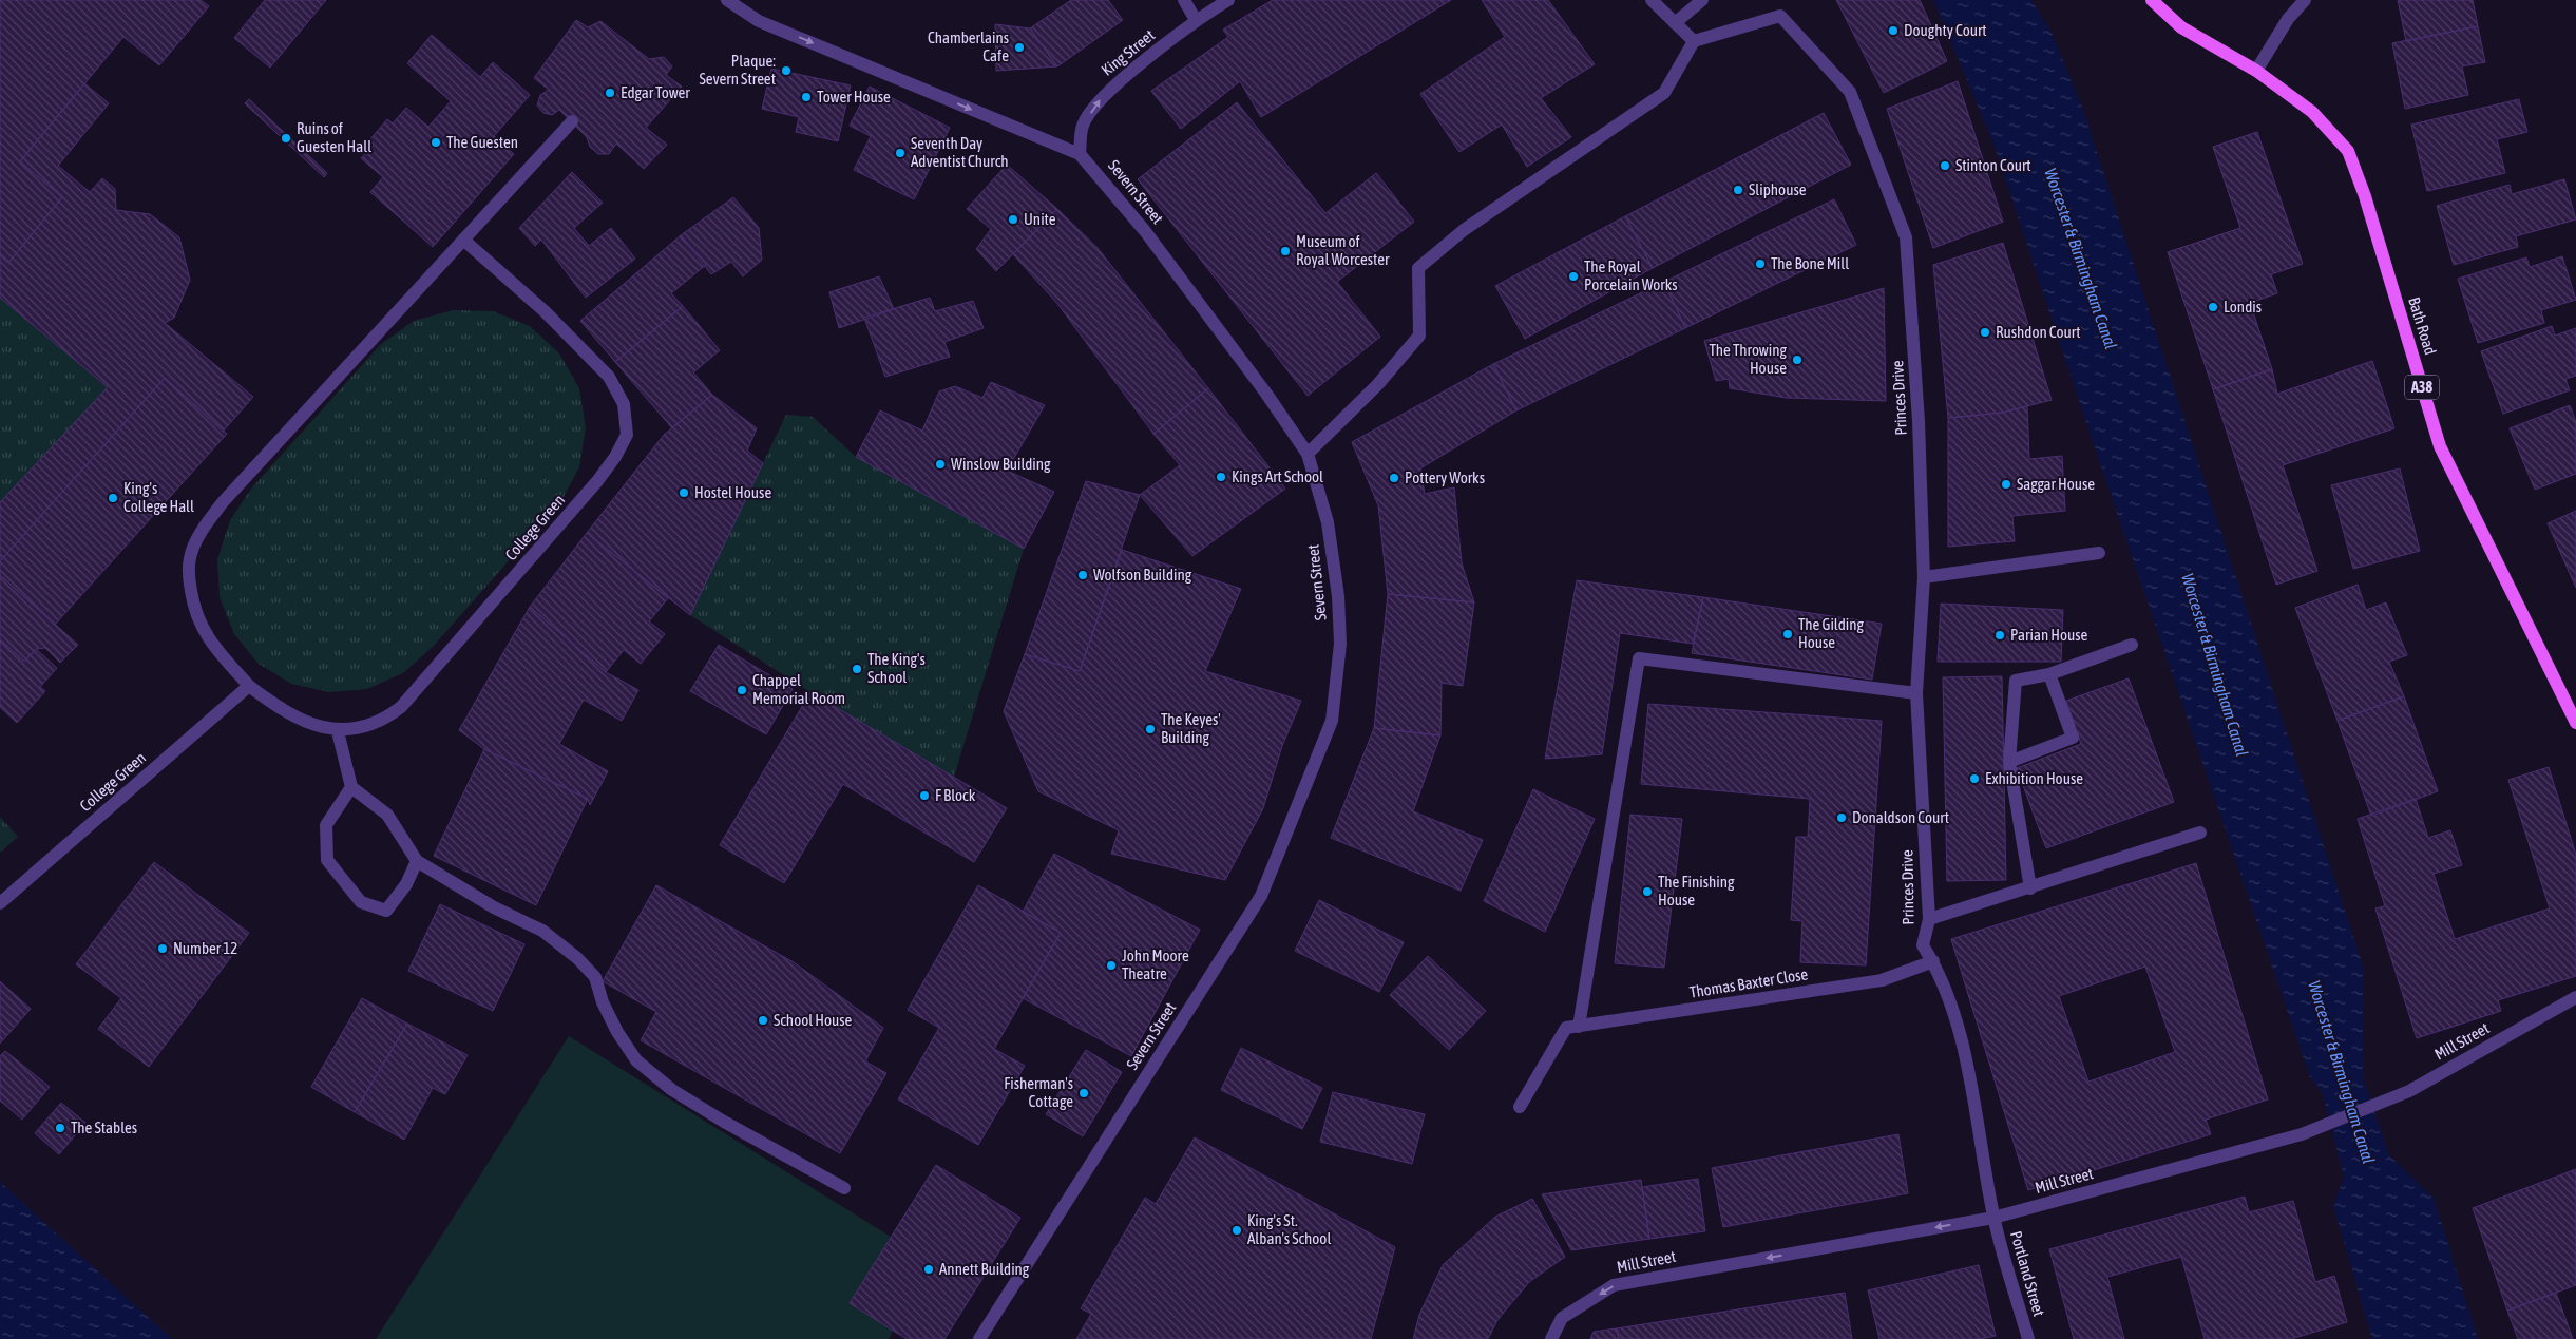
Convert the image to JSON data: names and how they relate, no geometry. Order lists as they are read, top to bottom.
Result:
{
  "streets": {
    "main road": ["Bath Road", "A38"],
    "street": [
      "King Street",
      "Severn Street",
      "Princes Drive",
      "College Green",
      "Thomas Baxter Close",
      "Mill Street",
      "Portland Street"
    ]
  },
  "crossings": [
    ["King Street", "Severn Street"],
    ["Bath Road", "A38"],
    ["Princes Drive", "Thomas Baxter Close"],
    ["Princes Drive", "Mill Street"],
    ["Princes Drive", "Portland Street"],
    ["Mill Street", "Portland Street"]
  ],
  "one_way": ["King Street", "Mill Street"],
  "water": ["Worcester & Birmingham Canal"],
  "places": [
    "Doughty Court",
    "Chamberlains Cafe",
    "Plaque: Severn Street",
    "Edgar Tower",
    "Tower House",
    "Ruins of Guesten Hall",
    "The Guesten",
    "Seventh Day Adventist Church",
    "Stinton Court",
    "Sliphouse",
    "Unite",
    "Museum of Royal Worcester",
    "The Bone Mill",
    "The Royal Porcelain Works",
    "Londis",
    "Rushdon Court",
    "The Throwing House",
    "Winslow Building",
    "Kings Art School",
    "Pottery Works",
    "Saggar House",
    "Hostel House",
    "King's College Hall",
    "Wolfson Building",
    "The Gilding House",
    "Parian House",
    "The King's School",
    "Chappel Memorial Room",
    "The Keyes' Building",
    "Exhibition House",
    "F Block",
    "Donaldson Court",
    "The Finishing House",
    "Number 12",
    "John Moore Theatre",
    "School House",
    "Fisherman's Cottage",
    "The Stables",
    "King's St. Alban's School",
    "Annett Building"
  ]
}
